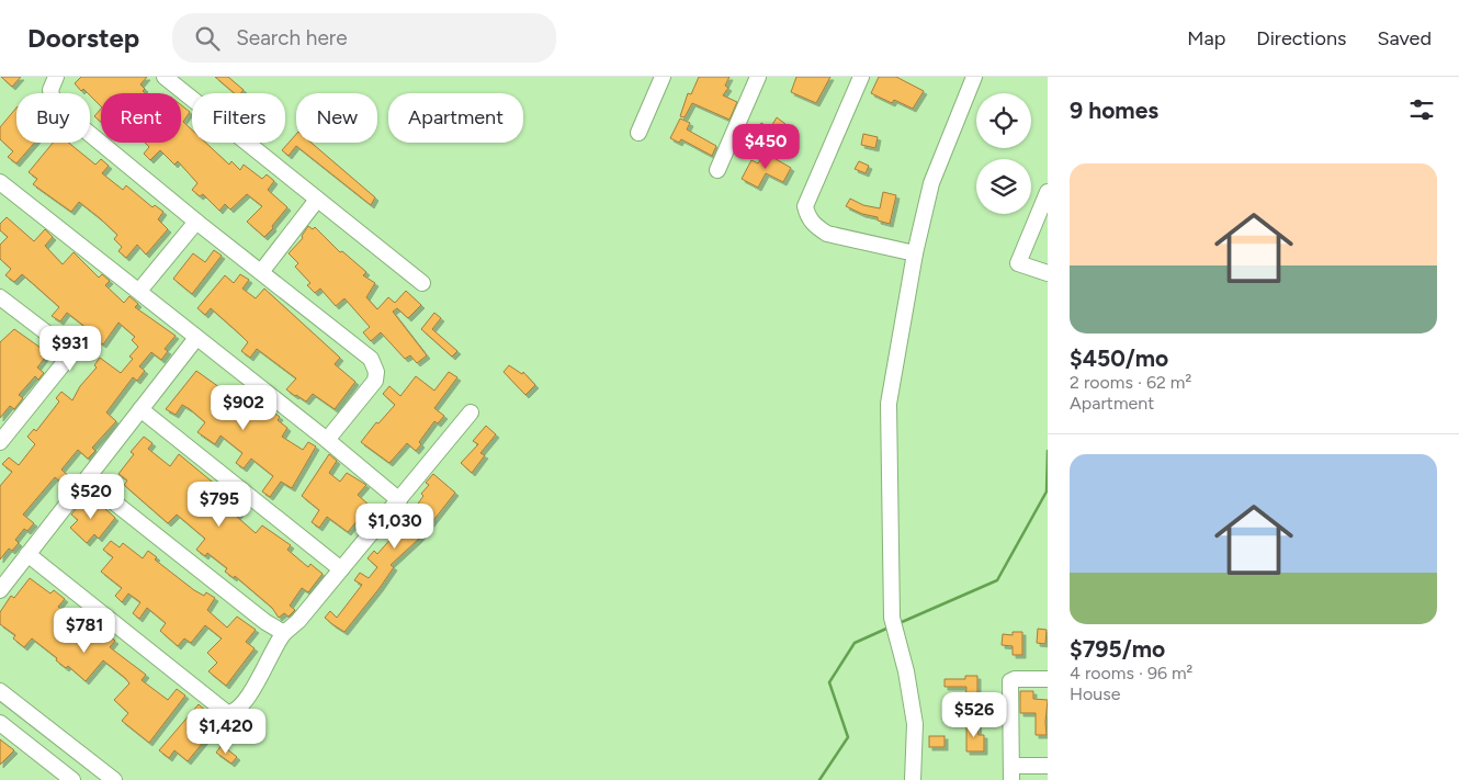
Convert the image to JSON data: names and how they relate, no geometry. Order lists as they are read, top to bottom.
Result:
{
  "page": {
    "header": "Doorstep",
    "search": "Search here",
    "nav": ["Map", "Directions", "Saved"],
    "heading": "9 homes",
    "chip": [
      "Buy",
      "Rent",
      "Filters",
      "New",
      "Apartment"
    ],
    "price": [
      "$450",
      "$931",
      "$902",
      "$520",
      "$795",
      "$1,030",
      "$781",
      "$526",
      "$1,420"
    ],
    "list": [
      {
        "name": "$450/mo",
        "note": "2 rooms · 62 m² · Apartment"
      },
      {
        "name": "$795/mo",
        "note": "4 rooms · 96 m² · House"
      }
    ]
  }
}
